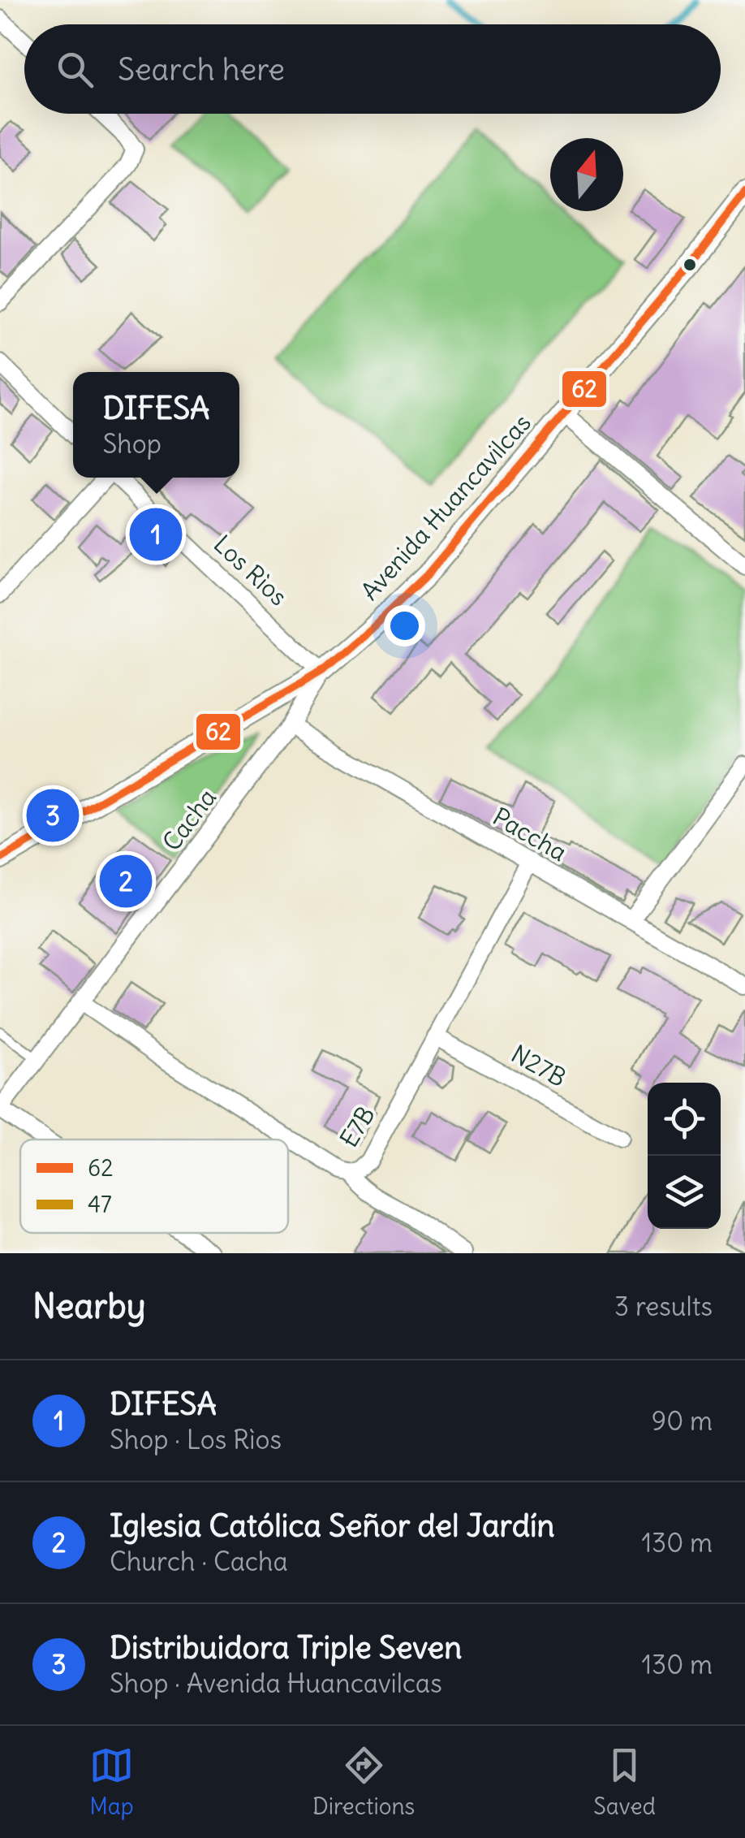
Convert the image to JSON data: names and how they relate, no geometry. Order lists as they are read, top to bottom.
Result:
{
  "streets": {
    "street": [
      "Avenida Huancavilcas",
      "Los Rìos",
      "Cacha",
      "Paccha",
      "N27B",
      "E7B"
    ]
  },
  "crossings": [
    ["Avenida Huancavilcas", "Los Rìos"],
    ["Avenida Huancavilcas", "Cacha"],
    ["Los Rìos", "Cacha"],
    ["Cacha", "Paccha"],
    ["Cacha", "E7B"],
    ["Paccha", "E7B"],
    ["N27B", "E7B"]
  ],
  "lines": ["transit line 62"],
  "legend": ["62", "47"],
  "north": "top",
  "page": {
    "search": "Search here",
    "popup": ["DIFESA", "Shop"],
    "pins": ["1", "3", "2"],
    "heading": ["Nearby", "3 results"],
    "list": [
      {
        "mark": "1",
        "name": "DIFESA",
        "note": "Shop · Los Rìos",
        "value": "90 m"
      },
      {
        "mark": "2",
        "name": "Iglesia Católica Señor del Jardín",
        "note": "Church · Cacha",
        "value": "130 m"
      },
      {
        "mark": "3",
        "name": "Distribuidora Triple Seven",
        "note": "Shop · Avenida Huancavilcas",
        "value": "130 m"
      }
    ],
    "nav": ["Map", "Directions", "Saved"]
  }
}
